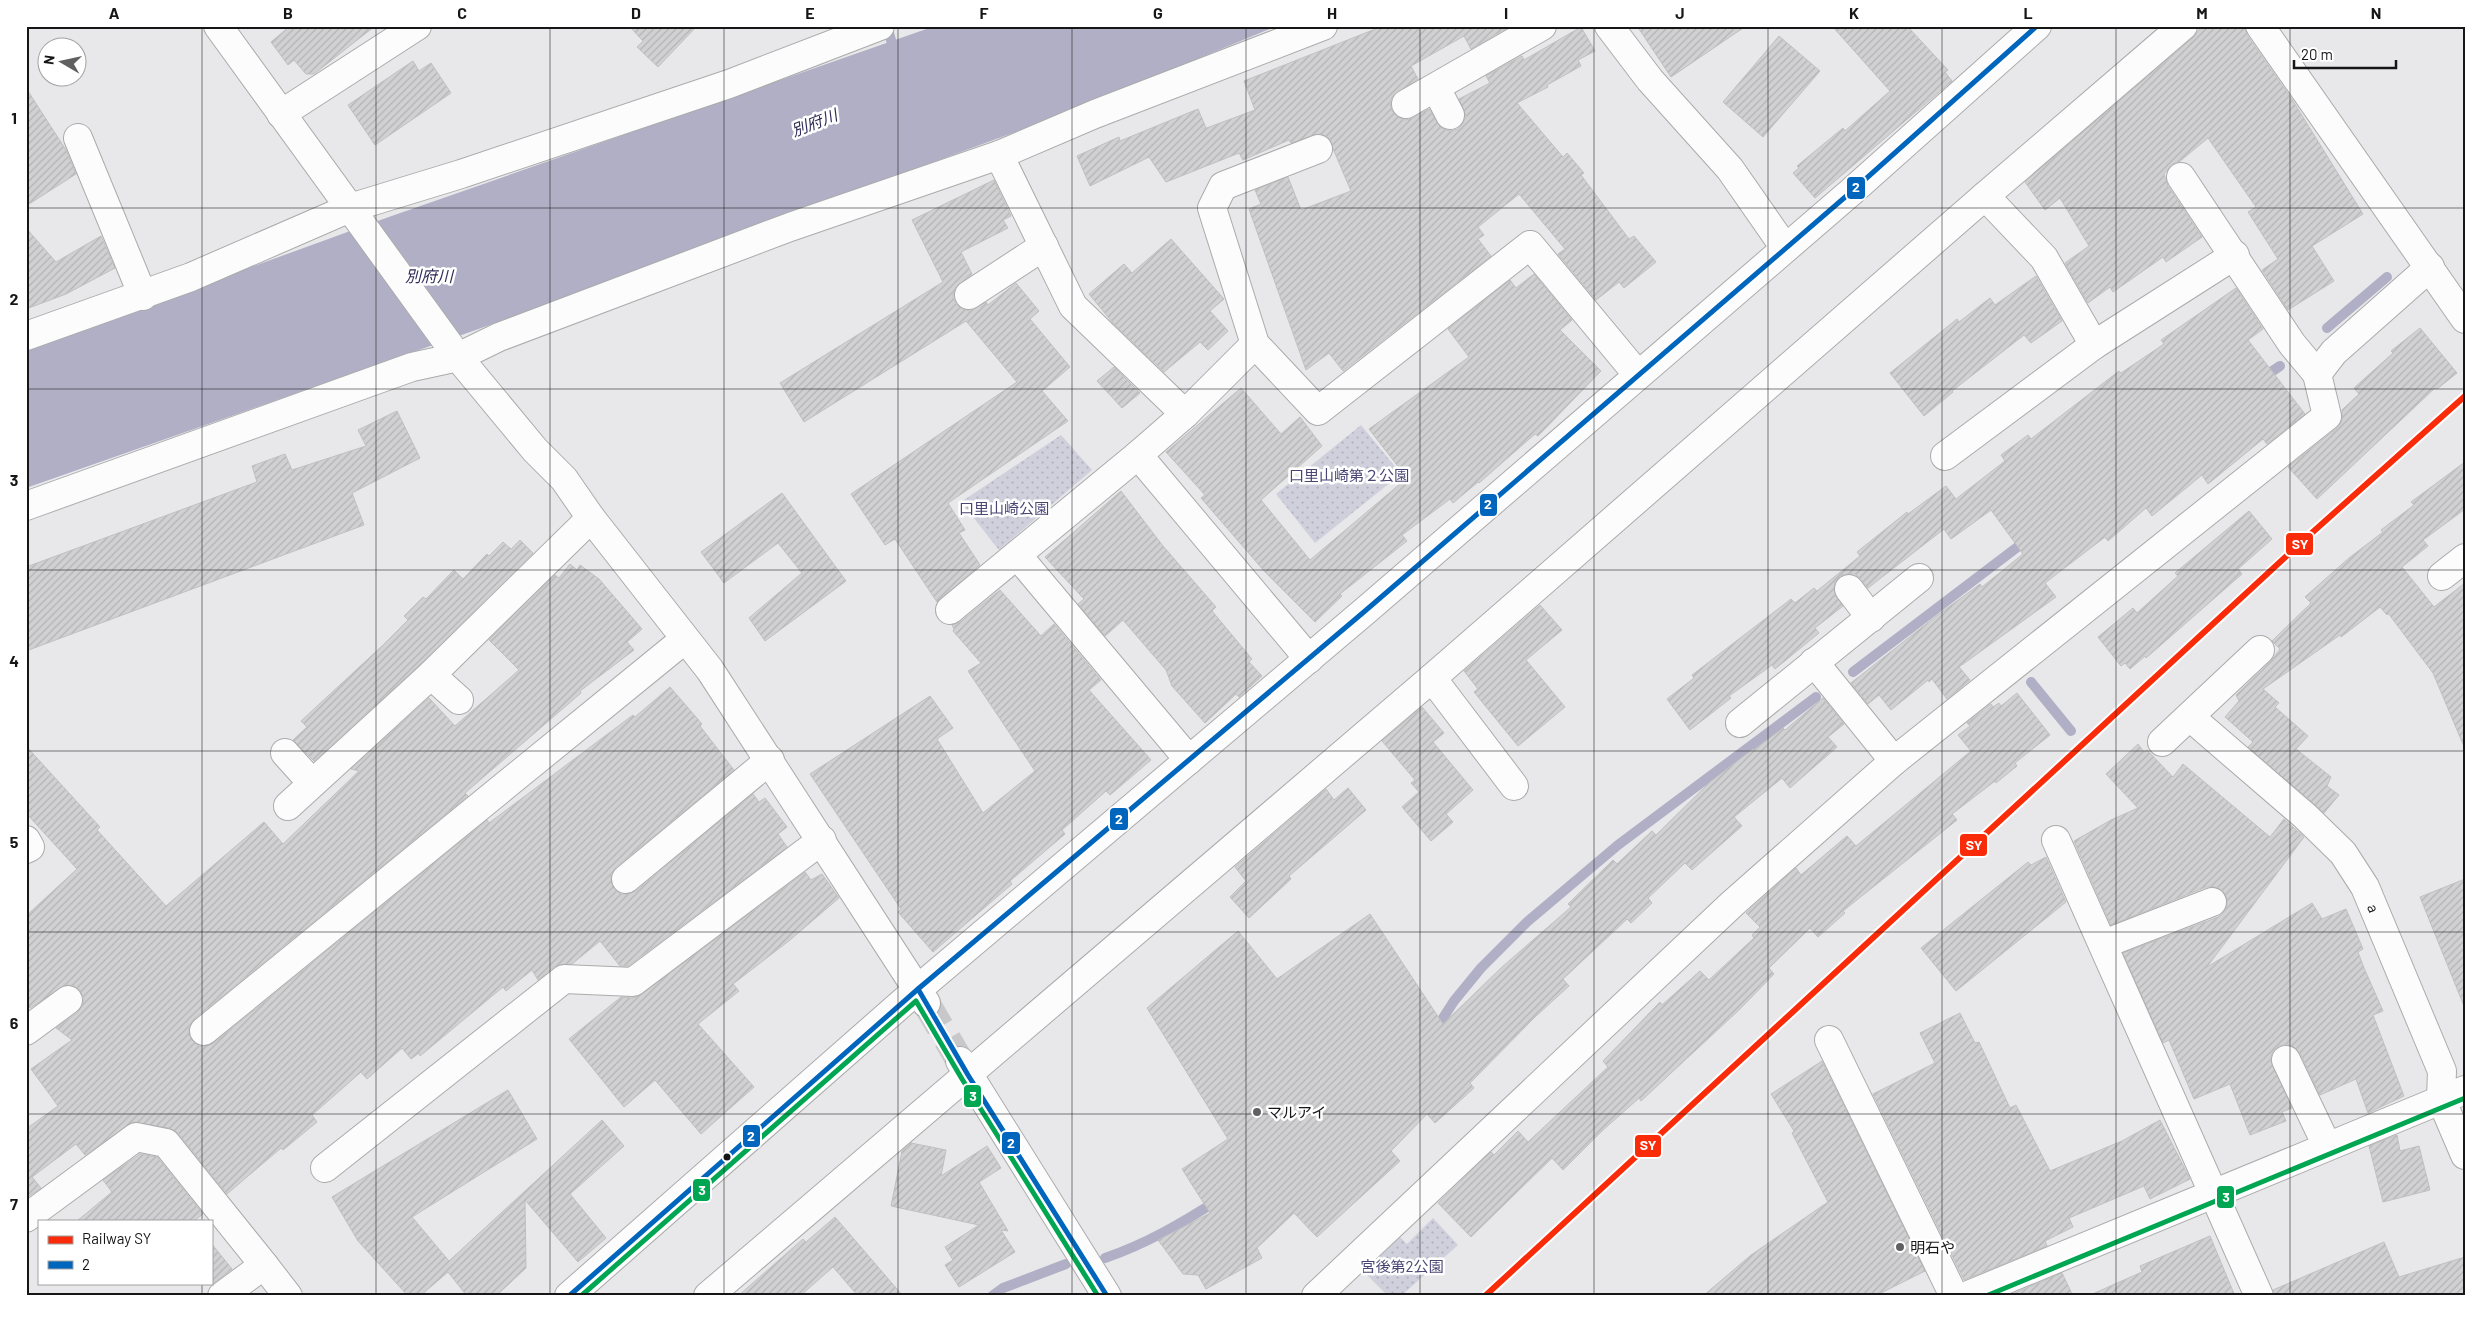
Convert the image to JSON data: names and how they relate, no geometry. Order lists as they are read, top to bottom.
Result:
{
  "streets": {
    "street": ["a"]
  },
  "water": ["別府川"],
  "parks": ["口里山崎第２公園", "口里山崎公園", "宮後第2公園"],
  "places": ["マルアイ", "明石や"],
  "lines": ["transit line 2", "rail line SY", "transit line 3"],
  "legend": ["Railway SY", "2"],
  "scale_bar": "20 m",
  "north": "left",
  "grid": {
    "columns": [
      "A",
      "B",
      "C",
      "D",
      "E",
      "F",
      "G",
      "H",
      "I",
      "J",
      "K",
      "L",
      "M",
      "N"
    ],
    "rows": [
      "1",
      "2",
      "3",
      "4",
      "5",
      "6",
      "7"
    ]
  }
}
